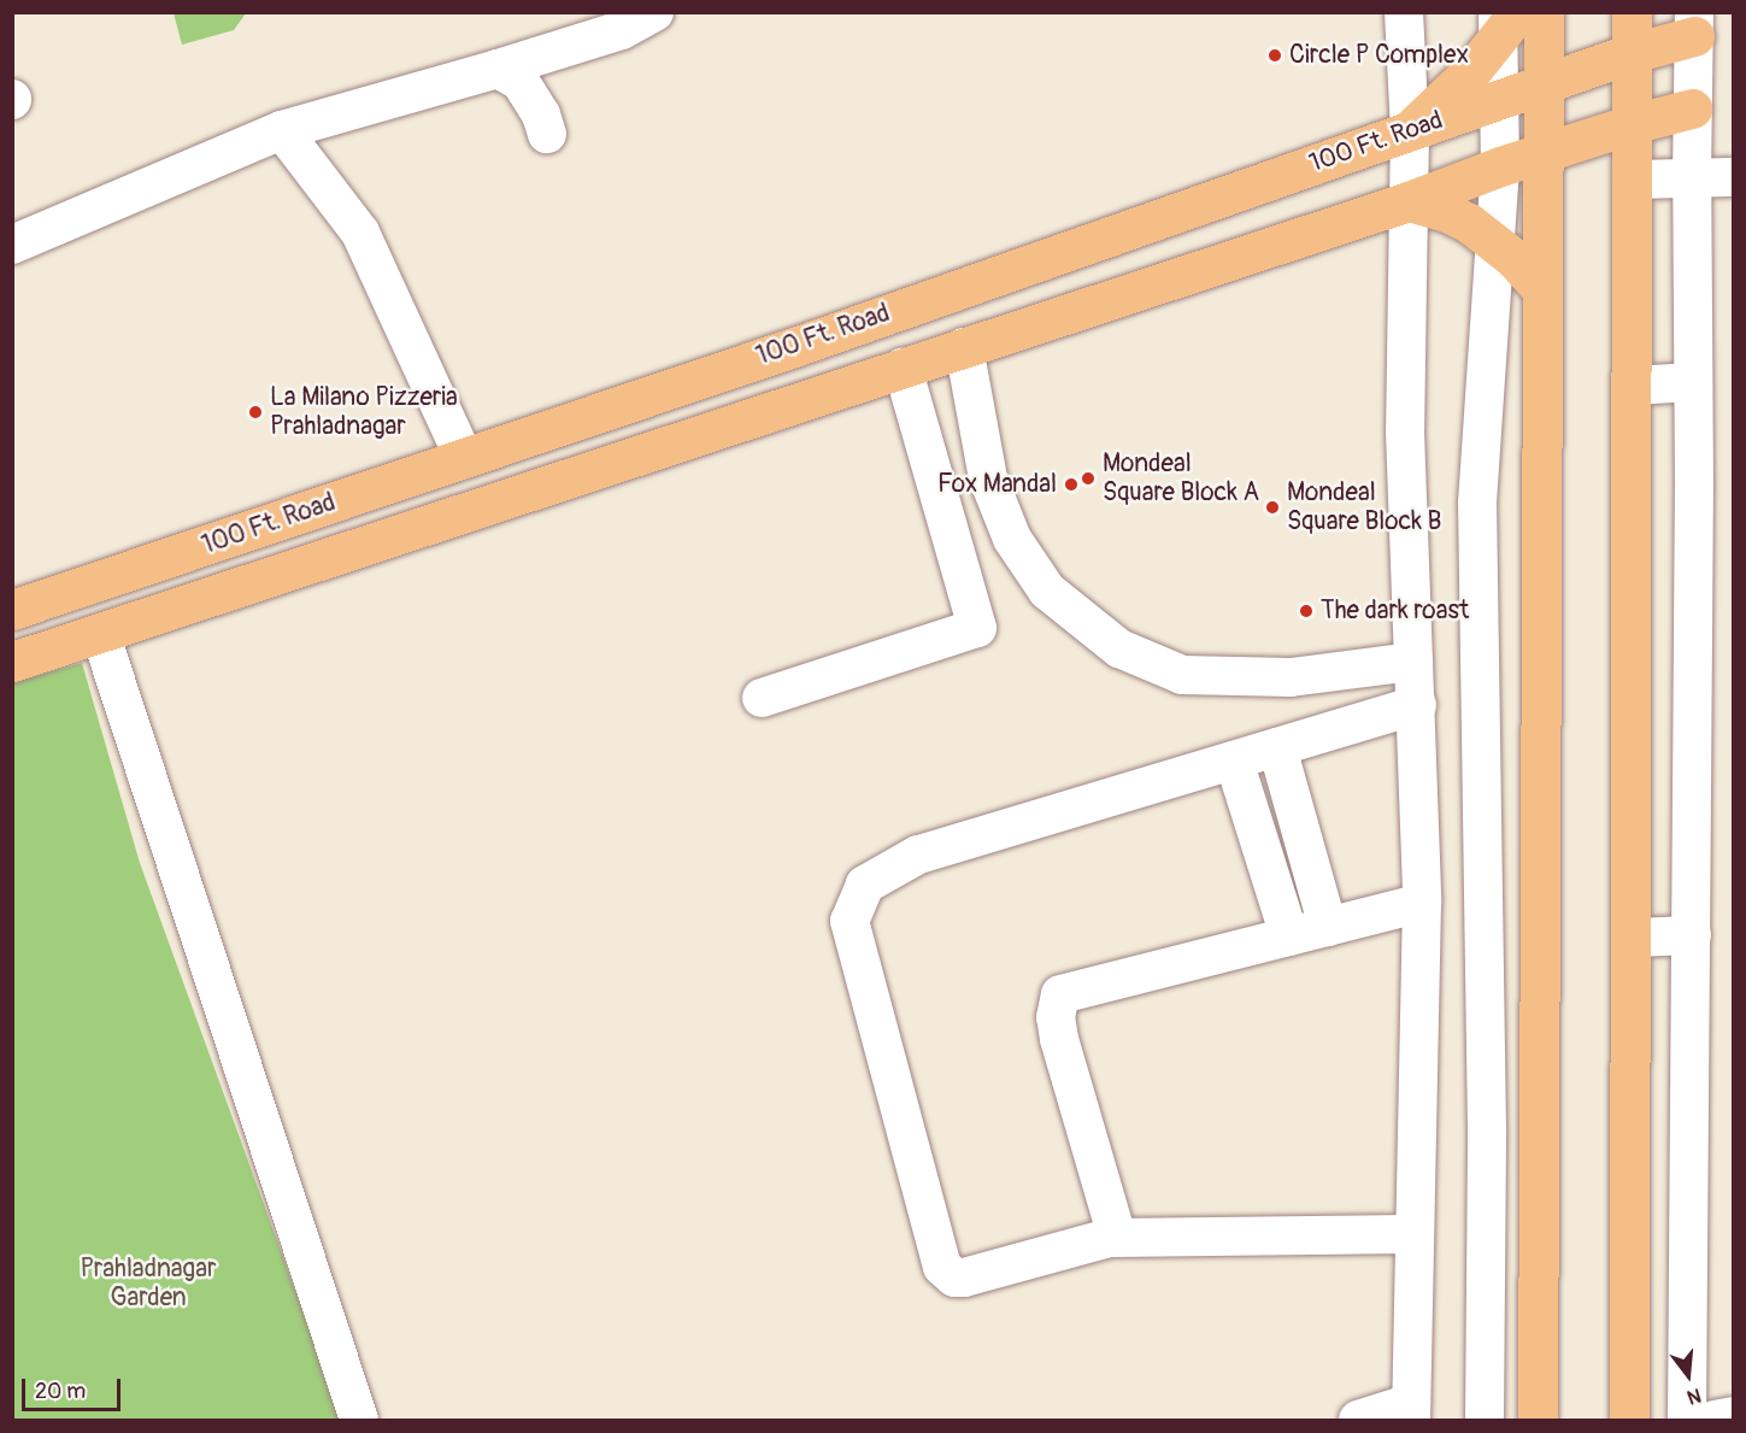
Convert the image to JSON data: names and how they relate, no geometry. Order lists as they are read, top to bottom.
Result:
{
  "streets": {
    "main road": ["100 Ft. Road"]
  },
  "parks": ["Prahladnagar Garden"],
  "places": [
    "Circle P Complex",
    "La Milano Pizzeria Prahladnagar",
    "Mondeal Square Block A",
    "Fox Mandal",
    "Mondeal Square Block B",
    "The dark roast"
  ],
  "scale_bar": "20 m",
  "north": "bottom"
}
